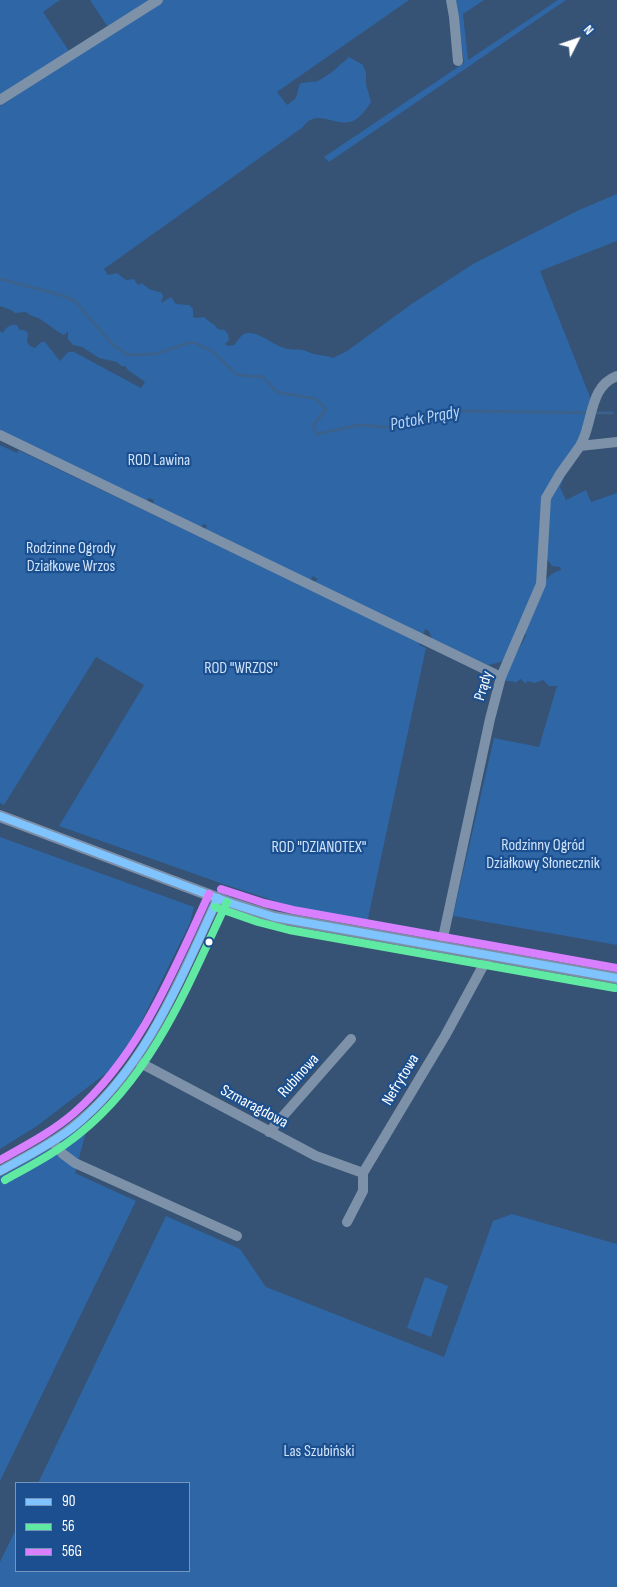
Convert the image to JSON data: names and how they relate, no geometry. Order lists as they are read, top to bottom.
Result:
{
  "streets": {
    "street": [
      "Prądy",
      "Rubinowa",
      "Nefrytowa",
      "Szmaragdowa"
    ]
  },
  "crossings": [
    ["Rubinowa", "Szmaragdowa"],
    ["Nefrytowa", "Szmaragdowa"]
  ],
  "water": ["Potok Prądy"],
  "parks": [
    "ROD Lawina",
    "Rodzinne Ogrody Działkowe Wrzos",
    "ROD \"WRZOS\"",
    "Rodzinny Ogród Działkowy Słonecznik",
    "ROD \"DZIANOTEX\"",
    "Las Szubiński"
  ],
  "lines": ["transit line 90", "transit line 56G", "transit line 56"],
  "legend": ["90", "56", "56G"],
  "north": "top right"
}
